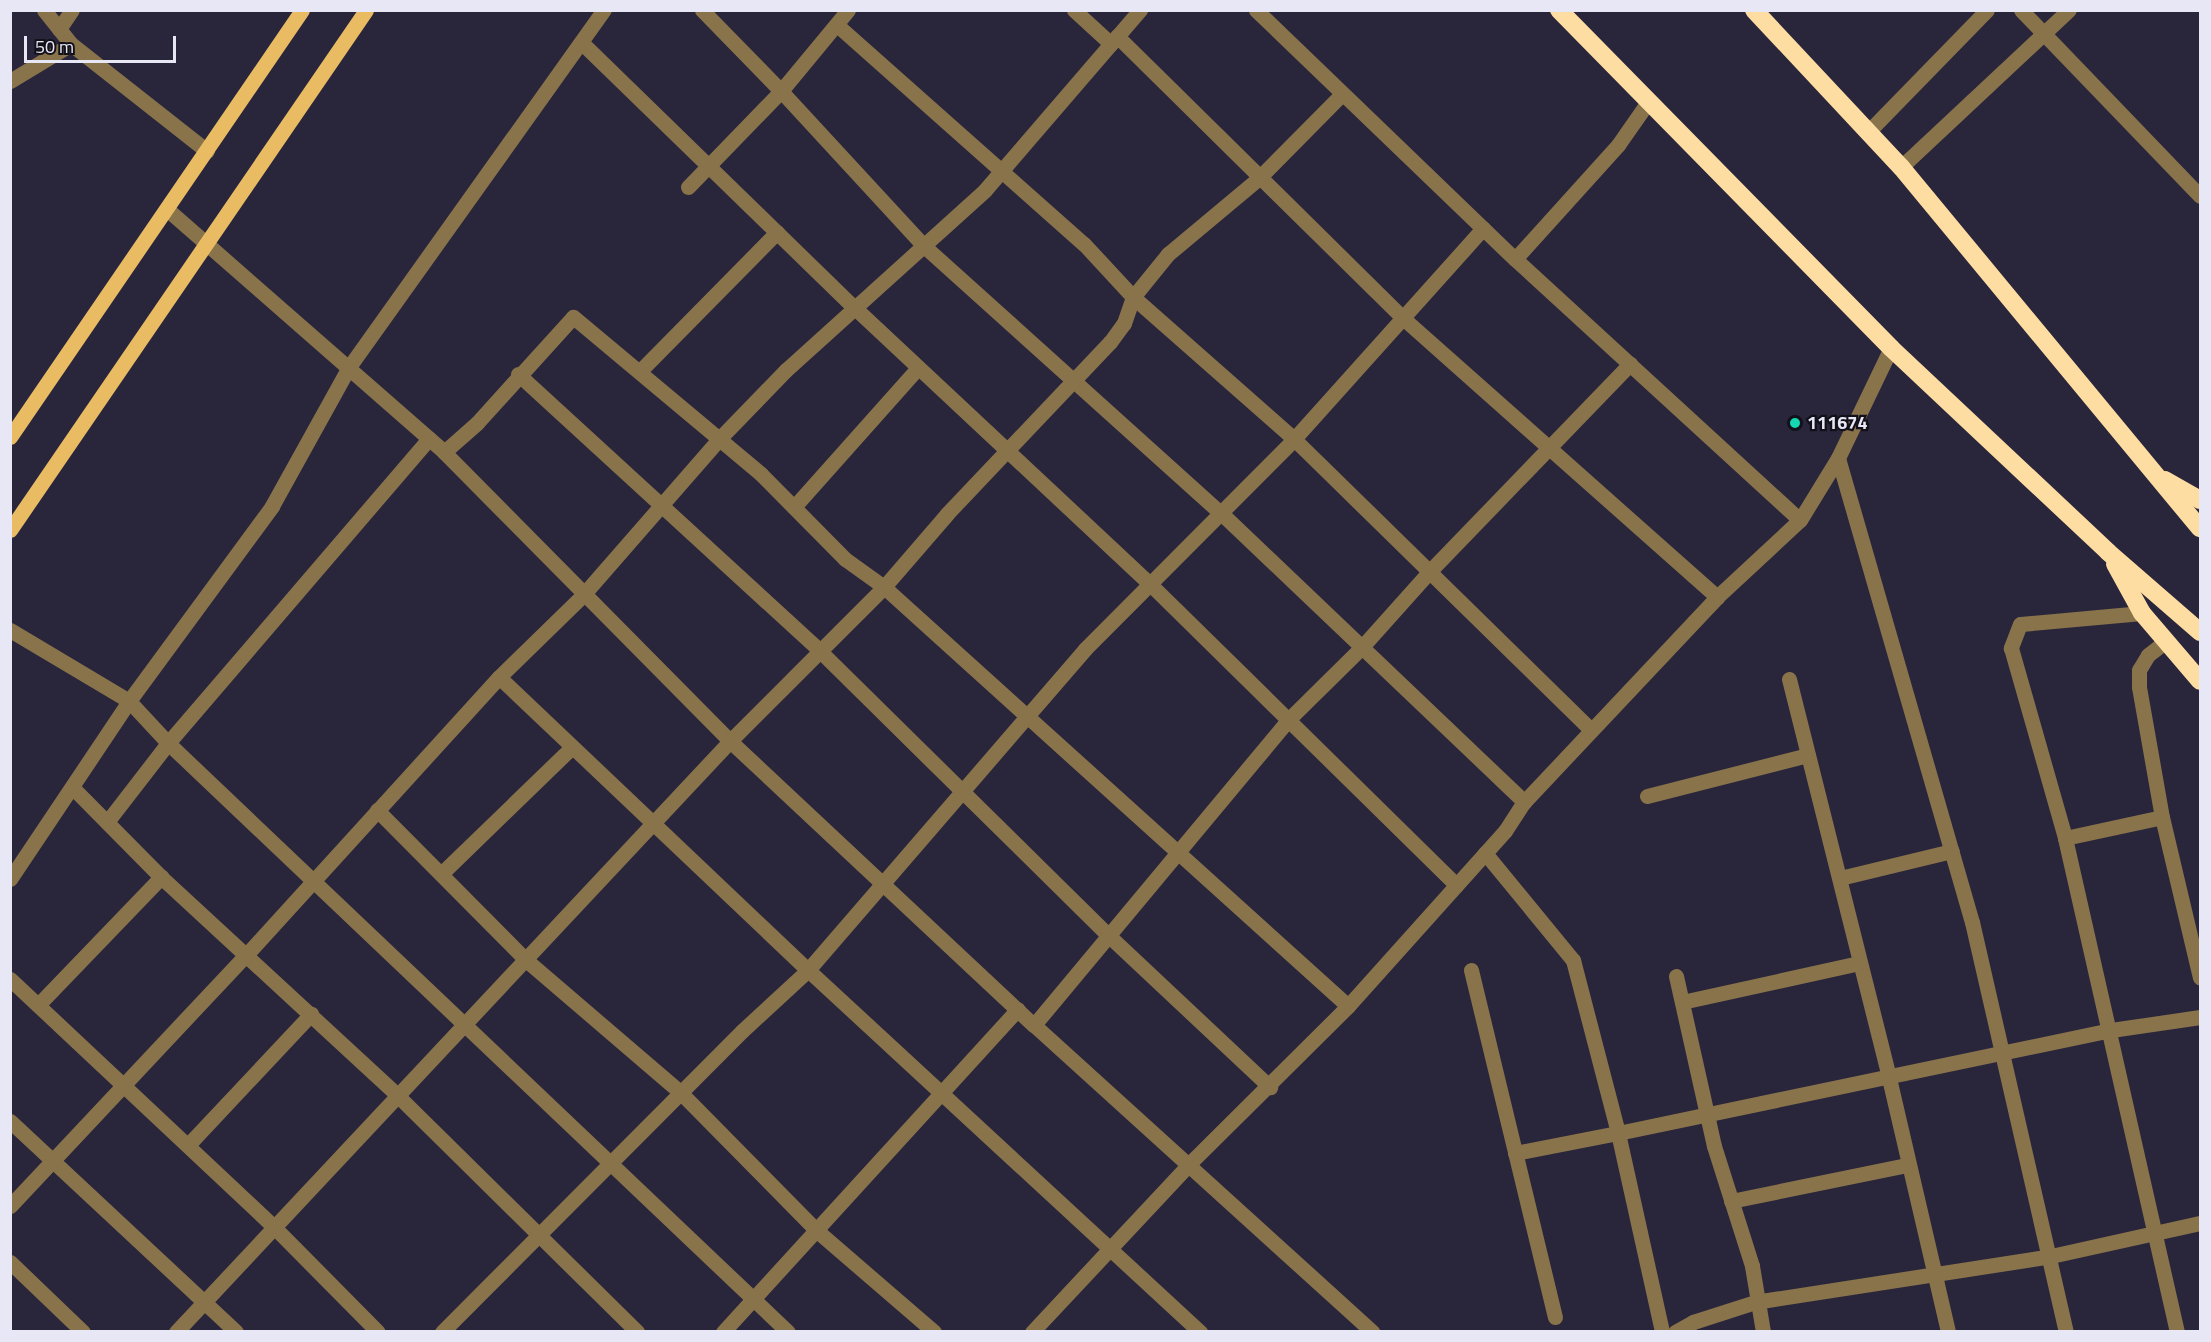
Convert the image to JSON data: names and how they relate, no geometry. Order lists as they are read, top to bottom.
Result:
{
  "places": ["111674"],
  "scale_bar": "50 m"
}
